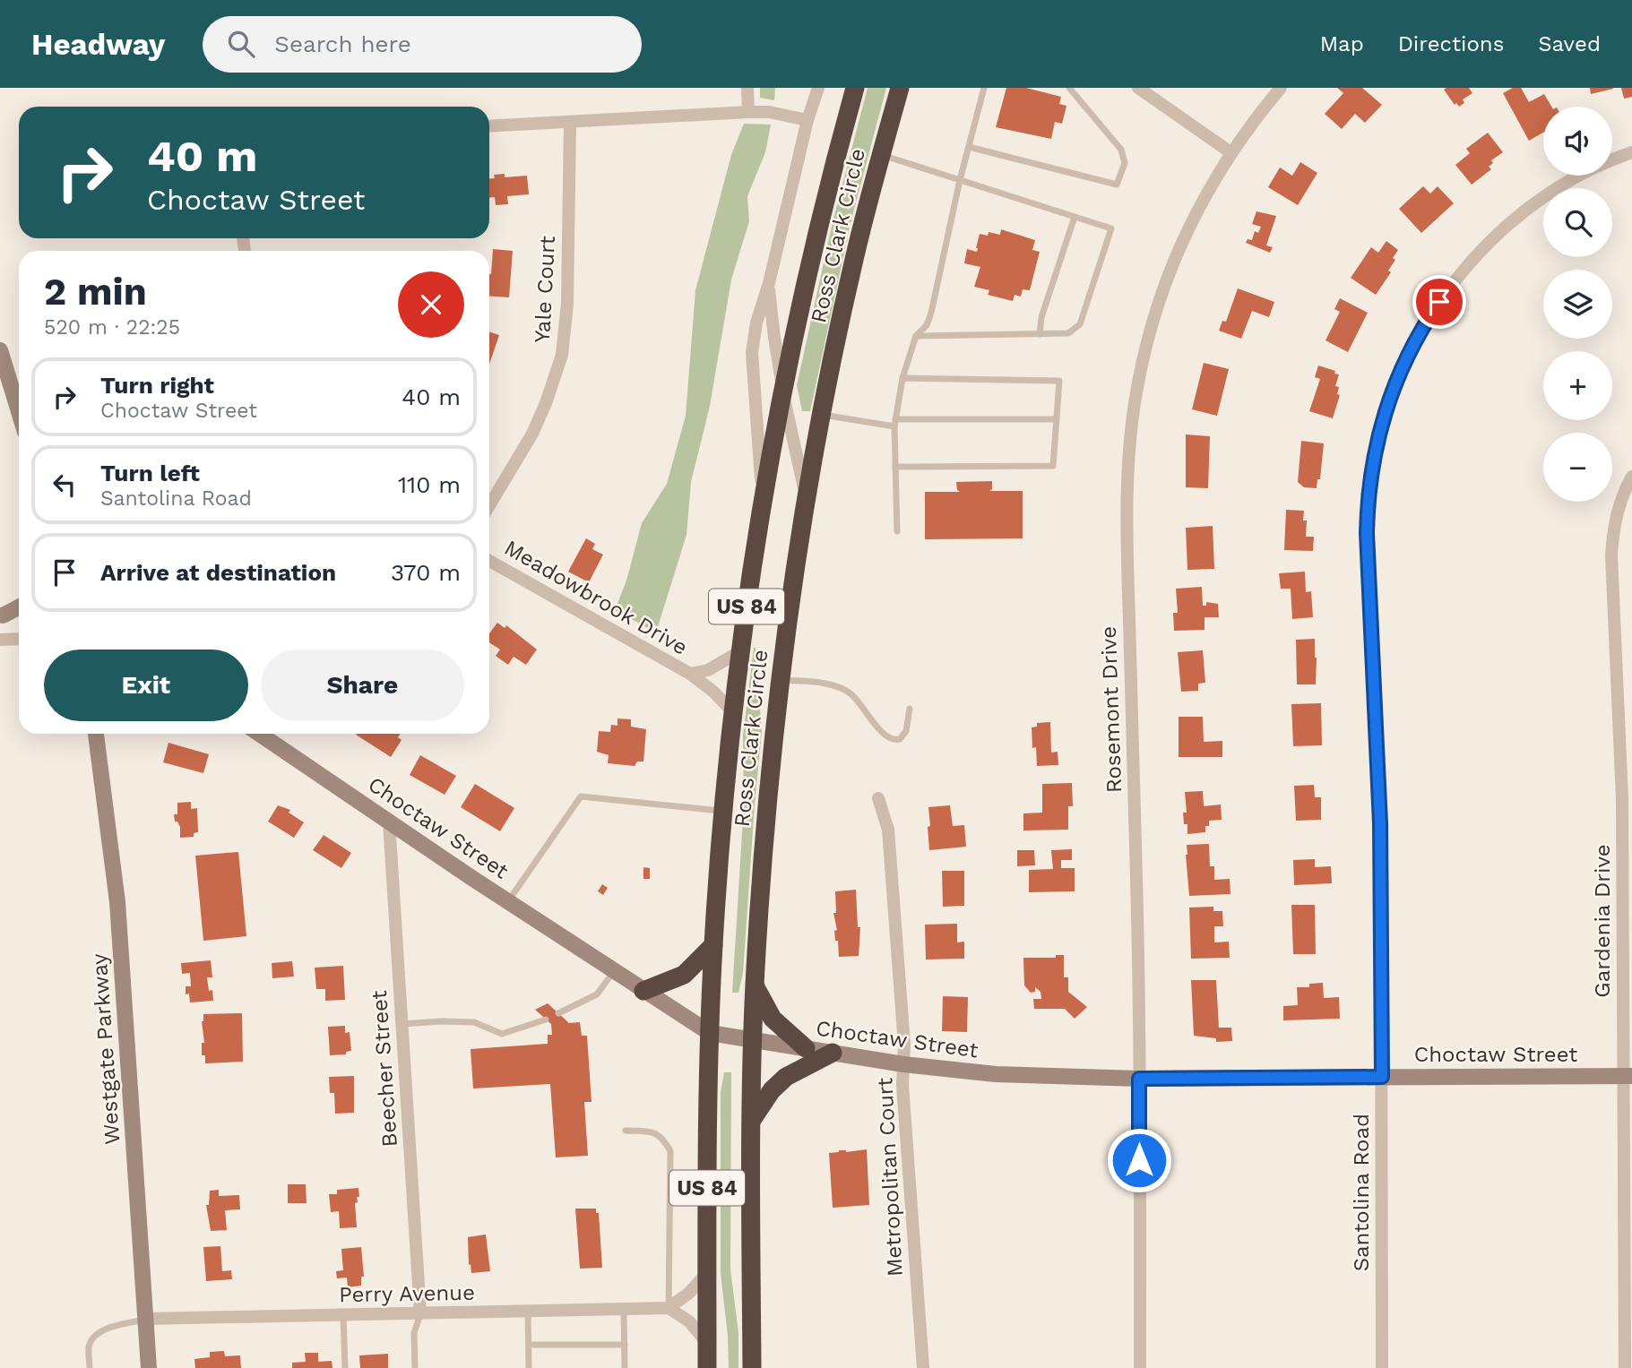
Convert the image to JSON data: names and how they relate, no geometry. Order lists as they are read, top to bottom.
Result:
{
  "streets": {
    "highway": ["Ross Clark Circle", "US 84"],
    "street": [
      "Yale Court",
      "Meadowbrook Drive",
      "Rosemont Drive",
      "Choctaw Street",
      "Gardenia Drive",
      "Westgate Parkway",
      "Beecher Street",
      "Metropolitan Court",
      "Santolina Road",
      "Perry Avenue"
    ]
  },
  "crossings": [
    ["Ross Clark Circle", "Meadowbrook Drive"],
    ["Ross Clark Circle", "Choctaw Street"],
    ["Rosemont Drive", "Choctaw Street"],
    ["Choctaw Street", "Gardenia Drive"],
    ["Choctaw Street", "Beecher Street"],
    ["Choctaw Street", "Metropolitan Court"],
    ["Choctaw Street", "Santolina Road"],
    ["Westgate Parkway", "Perry Avenue"],
    ["Beecher Street", "Perry Avenue"]
  ],
  "page": {
    "header": "Headway",
    "search": "Search here",
    "nav": ["Map", "Directions", "Saved"],
    "map_buttons": ["+", "−"],
    "turn": ["40 m", "Choctaw Street"],
    "heading": ["2 min", "520 m · 22:25"],
    "list": [
      {
        "name": "Turn right",
        "note": "Choctaw Street",
        "value": "40 m"
      },
      {
        "name": "Turn left",
        "note": "Santolina Road",
        "value": "110 m"
      },
      {
        "name": "Arrive at destination",
        "value": "370 m"
      }
    ],
    "buttons": ["Exit", "Share"]
  }
}
